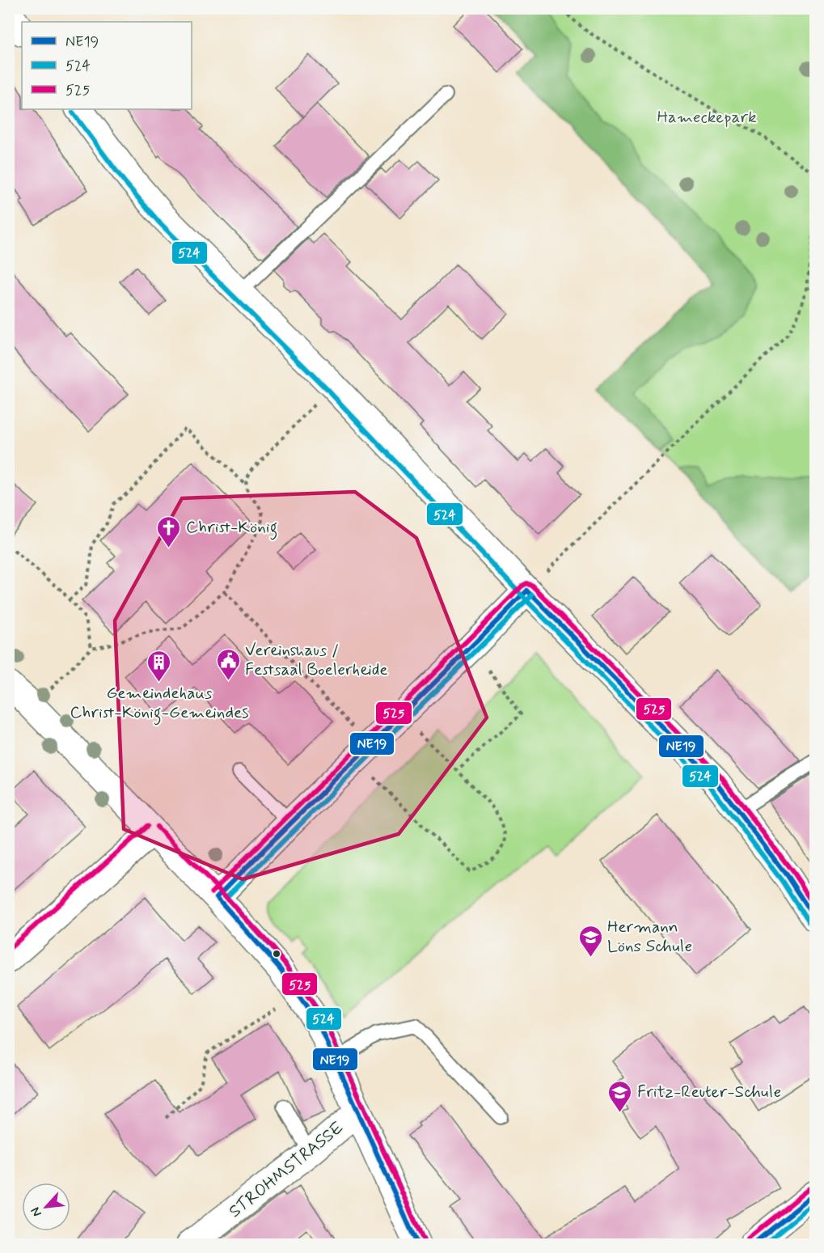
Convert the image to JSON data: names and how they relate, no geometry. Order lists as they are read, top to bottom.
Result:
{
  "streets": {
    "street": ["STROHMSTRASSE"]
  },
  "parks": ["Hameckepark"],
  "places": {
    "church": ["Christ-König"],
    "public building": ["Vereinshaus / Festsaal Boelerheide"],
    "building": ["Gemeindehaus Christ-König-Gemeindes"],
    "school or university": ["Hermann Löns Schule", "Fritz-Reuter-Schule"]
  },
  "lines": ["transit line 524", "transit line 525", "transit line NE19"],
  "legend": ["NE19", "524", "525"],
  "north": "bottom left"
}
